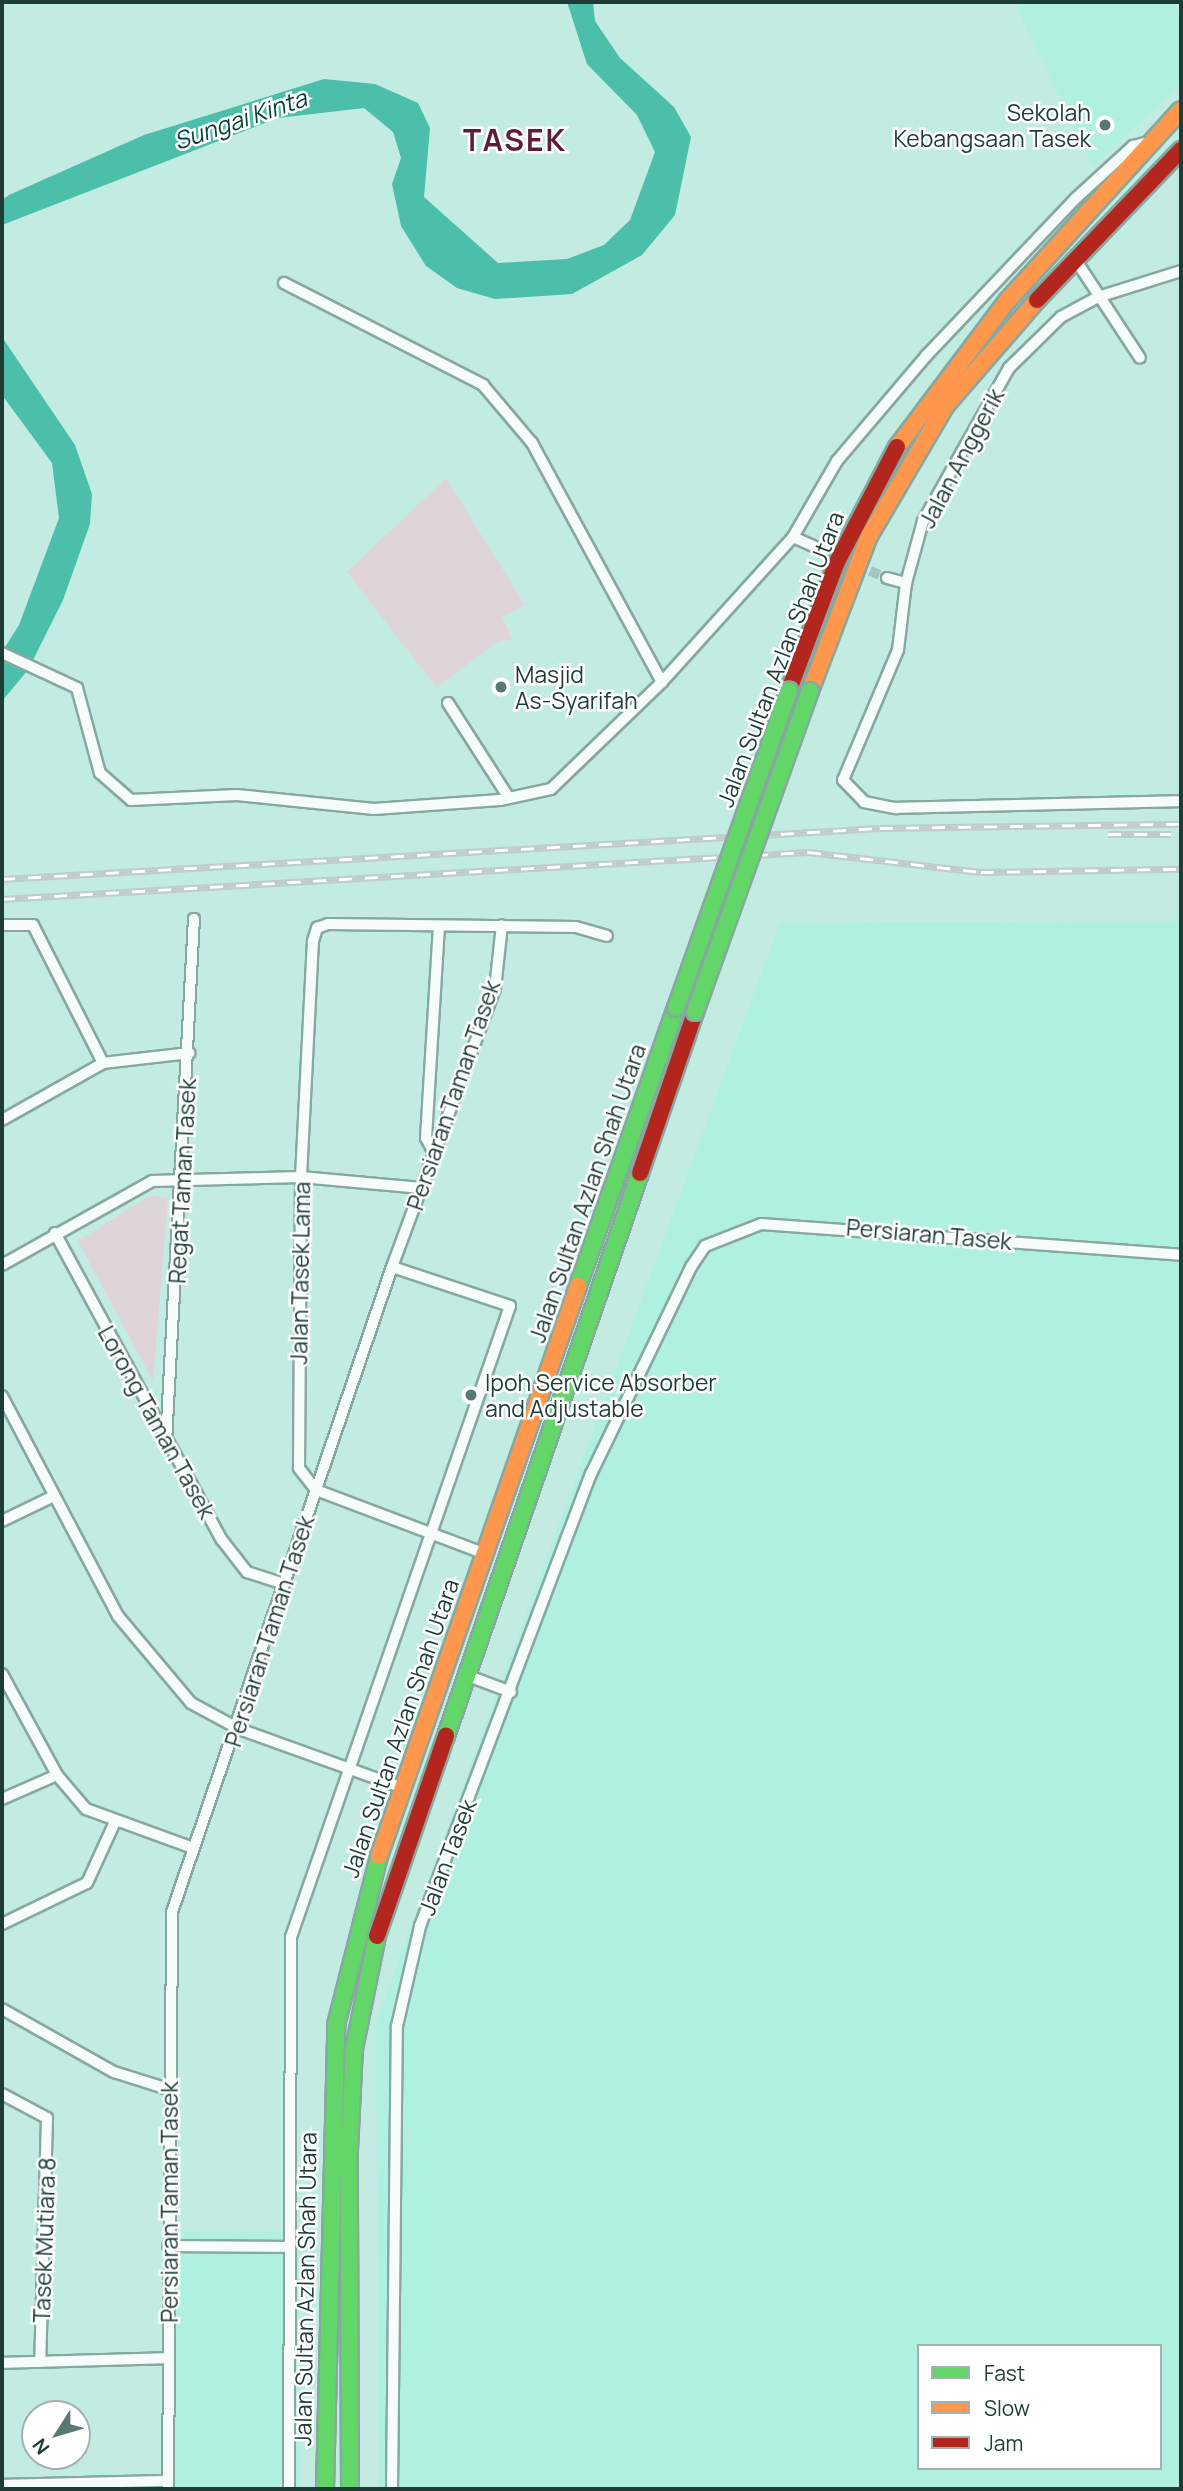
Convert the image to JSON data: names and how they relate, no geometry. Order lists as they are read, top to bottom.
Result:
{
  "streets": {
    "main road": ["Jalan Sultan Azlan Shah Utara"],
    "street": [
      "Jalan Anggerik",
      "Persiaran Taman Tasek",
      "Regat Taman Tasek",
      "Persiaran Tasek",
      "Jalan Tasek Lama",
      "Lorong Taman Tasek",
      "Jalan Tasek",
      "Tasek Mutiara 8"
    ]
  },
  "crossings": [
    ["Persiaran Taman Tasek", "Jalan Tasek Lama"],
    ["Persiaran Taman Tasek", "Lorong Taman Tasek"],
    ["Regat Taman Tasek", "Lorong Taman Tasek"],
    ["Persiaran Tasek", "Jalan Tasek"]
  ],
  "districts": ["TASEK"],
  "water": ["Sungai Kinta"],
  "places": ["Sekolah Kebangsaan Tasek", "Masjid As-Syarifah", "Ipoh Service Absorber and Adjustable"],
  "legend": ["Fast", "Slow", "Jam"],
  "north": "bottom left"
}
